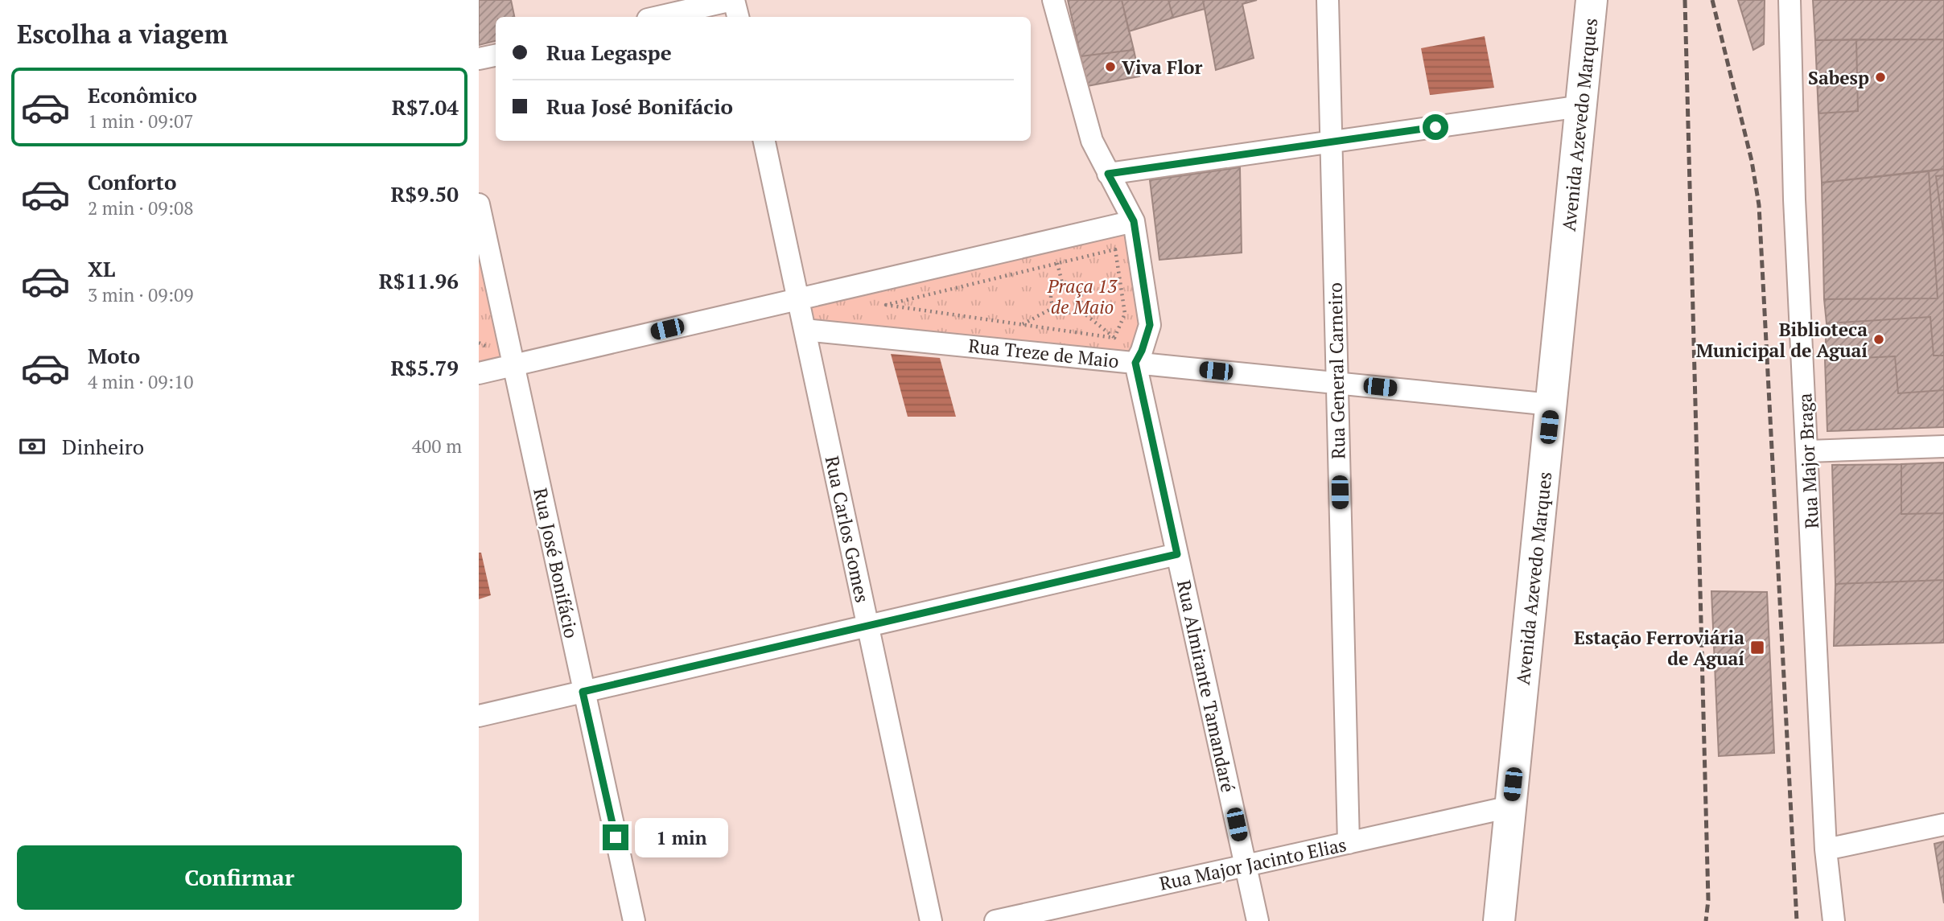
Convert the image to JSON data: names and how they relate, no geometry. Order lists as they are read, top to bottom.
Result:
{
  "streets": {
    "street": [
      "Avenida Azevedo Marques",
      "Rua Treze de Maio",
      "Rua General Carneiro",
      "Rua Major Braga",
      "Rua Carlos Gomes",
      "Rua José Bonifácio",
      "Rua Almirante Tamandaré",
      "Rua Major Jacinto Elias"
    ]
  },
  "crossings": [
    ["Avenida Azevedo Marques", "Rua Treze de Maio"],
    ["Avenida Azevedo Marques", "Rua Major Jacinto Elias"],
    ["Rua Treze de Maio", "Rua General Carneiro"],
    ["Rua Treze de Maio", "Rua Carlos Gomes"],
    ["Rua Treze de Maio", "Rua Almirante Tamandaré"],
    ["Rua General Carneiro", "Rua Major Jacinto Elias"],
    ["Rua Almirante Tamandaré", "Rua Major Jacinto Elias"]
  ],
  "parks": ["Praça 13 de Maio"],
  "places": {
    "other": ["Viva Flor", "Sabesp", "Biblioteca Municipal de Aguaí"],
    "transit": ["Estação Ferroviária de Aguaí"]
  },
  "page": {
    "heading": "Escolha a viagem",
    "banner": ["Rua Legaspe", "Rua José Bonifácio"],
    "list": [
      {
        "name": "Econômico",
        "note": "1 min · 09:07",
        "value": "R$7.04"
      },
      {
        "name": "Conforto",
        "note": "2 min · 09:08",
        "value": "R$9.50"
      },
      {
        "name": "XL",
        "note": "3 min · 09:09",
        "value": "R$11.96"
      },
      {
        "name": "Moto",
        "note": "4 min · 09:10",
        "value": "R$5.79"
      }
    ],
    "pay": ["Dinheiro", "400 m"],
    "bubble": "1 min",
    "buttons": "Confirmar"
  }
}
